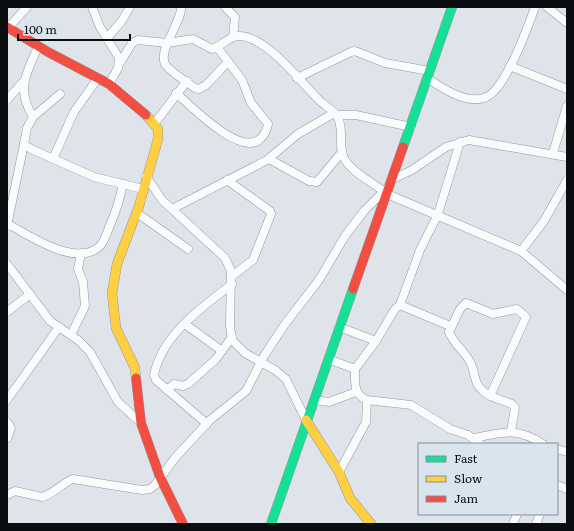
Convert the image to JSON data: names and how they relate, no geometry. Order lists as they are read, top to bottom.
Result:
{
  "legend": ["Fast", "Slow", "Jam"],
  "scale_bar": "100 m"
}
